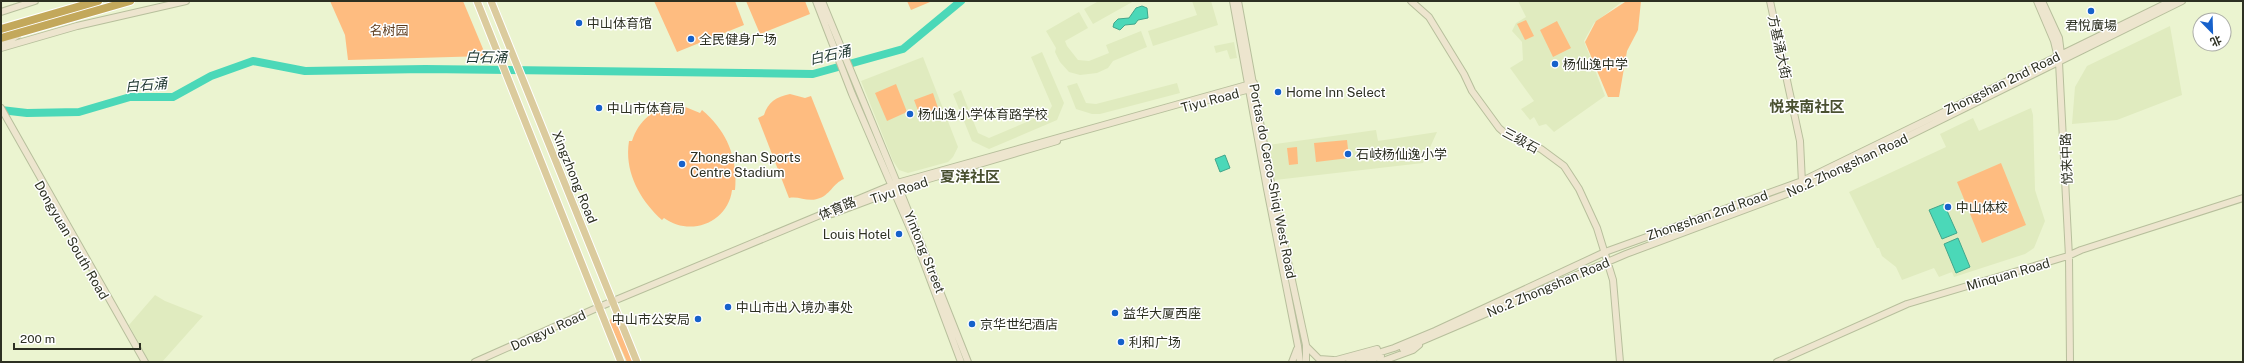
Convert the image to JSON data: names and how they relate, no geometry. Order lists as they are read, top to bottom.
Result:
{
  "streets": {
    "main road": [
      "方基涌大街",
      "Zhongshan 2nd Road",
      "Tiyu Road",
      "三级石",
      "悦来中路",
      "No.2 Zhongshan Road",
      "Xingzhong Road",
      "Portas do Cerco-Shiqi West Road",
      "体育路",
      "Dongyuan South Road",
      "Yintong Street",
      "Minquan Road",
      "Dongyu Road"
    ]
  },
  "crossings": [
    ["方基涌大街", "Zhongshan 2nd Road"],
    ["方基涌大街", "No.2 Zhongshan Road"],
    ["Zhongshan 2nd Road", "三级石"],
    ["Zhongshan 2nd Road", "悦来中路"],
    ["Zhongshan 2nd Road", "No.2 Zhongshan Road"],
    ["Tiyu Road", "Xingzhong Road"],
    ["Tiyu Road", "Portas do Cerco-Shiqi West Road"],
    ["Tiyu Road", "体育路"],
    ["Tiyu Road", "Yintong Street"],
    ["三级石", "No.2 Zhongshan Road"],
    ["悦来中路", "No.2 Zhongshan Road"],
    ["悦来中路", "Minquan Road"],
    ["Xingzhong Road", "体育路"],
    ["Xingzhong Road", "Dongyu Road"],
    ["Portas do Cerco-Shiqi West Road", "体育路"],
    ["体育路", "Yintong Street"],
    ["体育路", "Dongyu Road"]
  ],
  "districts": ["悦来南社区", "夏洋社区"],
  "water": ["白石涌"],
  "parks": ["名树园"],
  "places": [
    "君悅廣場",
    "中山体育馆",
    "全民健身广场",
    "杨仙逸中学",
    "Home Inn Select",
    "中山市体育局",
    "杨仙逸小学体育路学校",
    "石岐杨仙逸小学",
    "Zhongshan Sports Centre Stadium",
    "中山体校",
    "Louis Hotel",
    "中山市出入境办事处",
    "益华大厦西座",
    "中山市公安局",
    "京华世纪酒店",
    "利和广场"
  ],
  "scale_bar": "200 m",
  "north": "bottom right"
}
